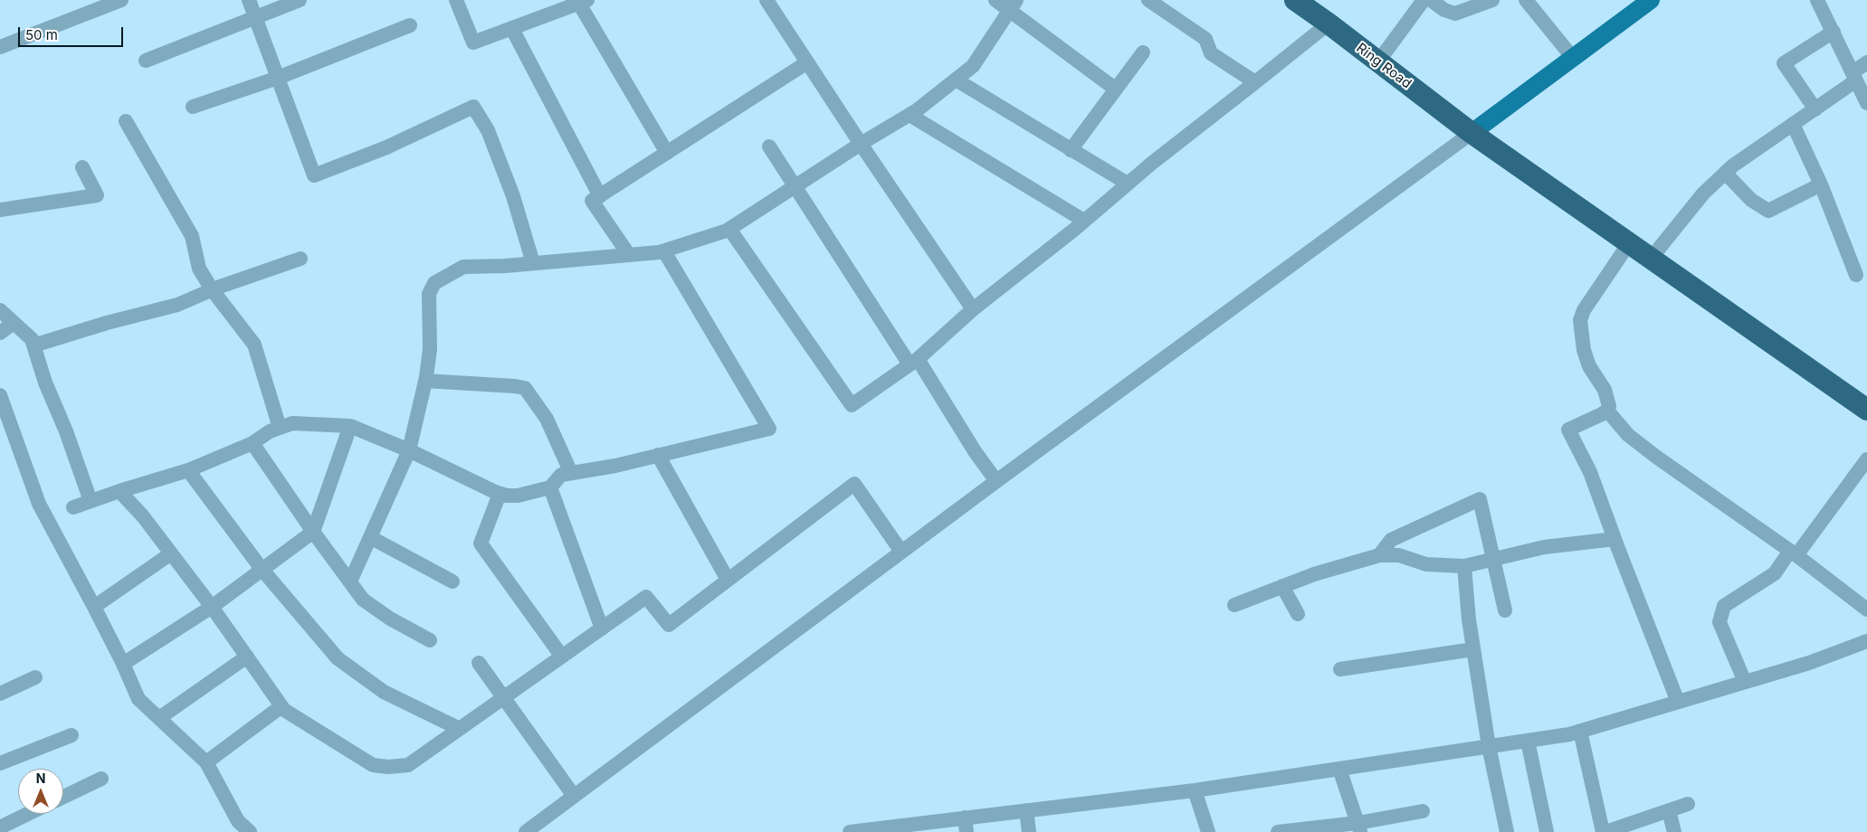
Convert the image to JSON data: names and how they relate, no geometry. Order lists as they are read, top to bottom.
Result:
{
  "streets": {
    "highway": ["Ring Road"]
  },
  "scale_bar": "50 m",
  "north": "top"
}
